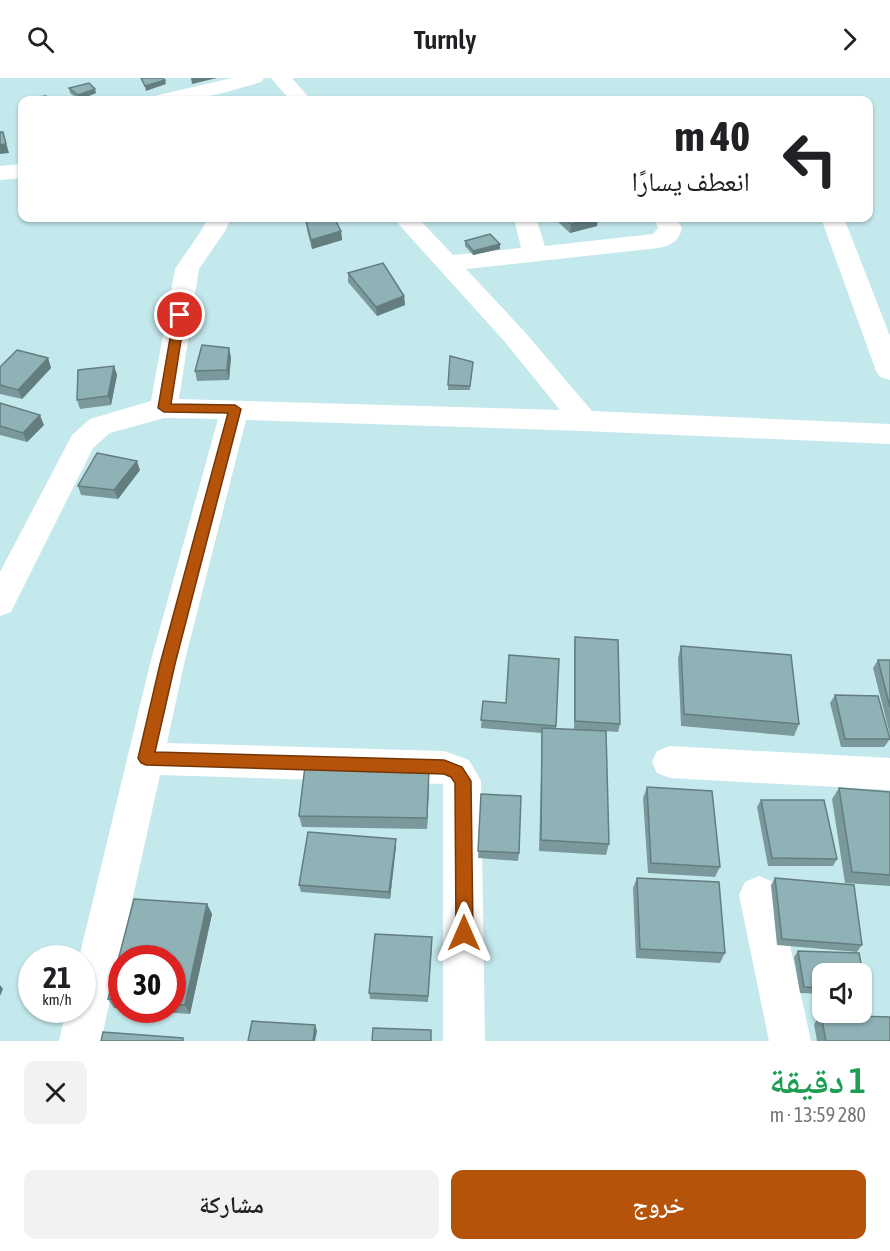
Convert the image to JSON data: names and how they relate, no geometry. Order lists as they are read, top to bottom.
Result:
{
  "page": {
    "header": "Turnly",
    "turn": ["40 m", "انعطف يسارًا"],
    "speed": "21 km/h",
    "limit": "30",
    "heading": ["1 دقيقة", "280 m · 13:59"],
    "buttons": ["خروج", "مشاركة"]
  }
}
